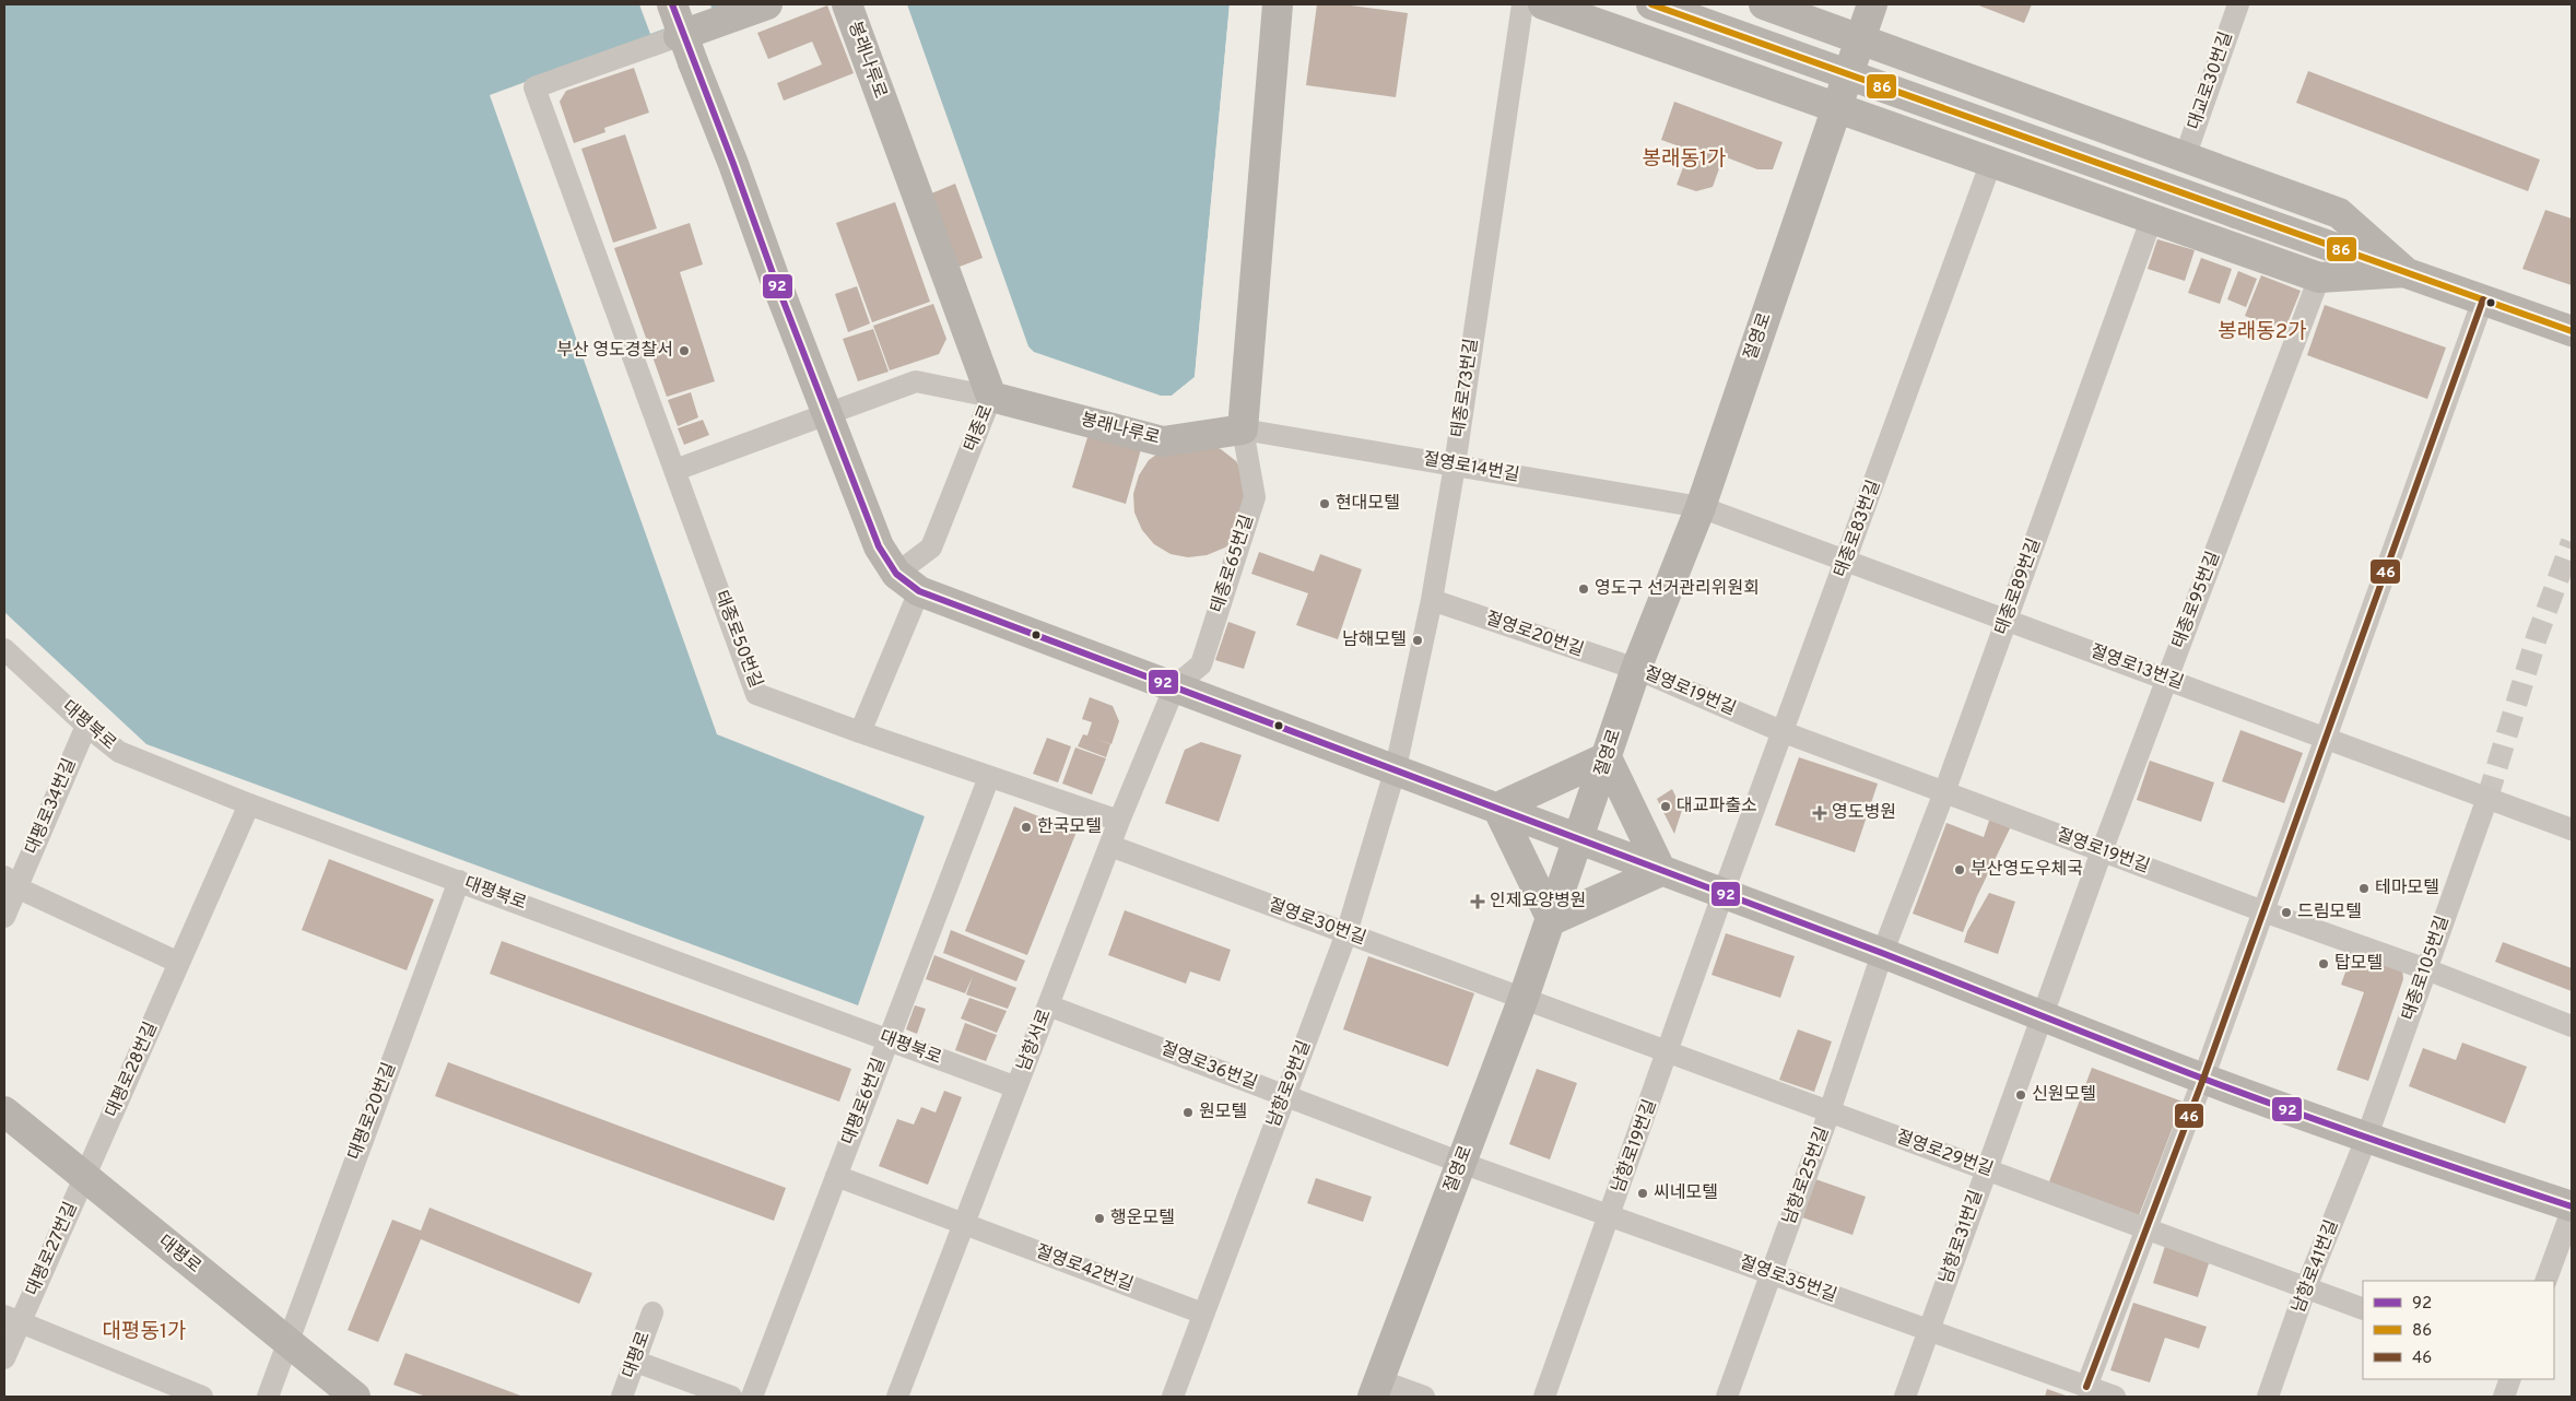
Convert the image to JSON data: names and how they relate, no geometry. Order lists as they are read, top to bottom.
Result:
{
  "streets": {
    "main road": ["봉래나루로", "절영로", "대평로"],
    "street": [
      "대교로30번길",
      "태종로73번길",
      "태종로",
      "절영로14번길",
      "태종로83번길",
      "태종로65번길",
      "태종로89번길",
      "태종로95번길",
      "절영로20번길",
      "태종로50번길",
      "절영로13번길",
      "절영로19번길",
      "대평북로",
      "대평로34번길",
      "절영로30번길",
      "태종로105번길",
      "남항서로",
      "절영로36번길",
      "대평로28번길",
      "남항로9번길",
      "대평로6번길",
      "대평로20번길",
      "남항로19번길",
      "절영로29번길",
      "남항로25번길",
      "남항로31번길",
      "대평로27번길",
      "남항로41번길",
      "절영로42번길",
      "절영로35번길"
    ]
  },
  "crossings": [
    ["봉래나루로", "태종로"],
    ["봉래나루로", "절영로14번길"],
    ["봉래나루로", "태종로65번길"],
    ["절영로", "절영로14번길"],
    ["절영로", "절영로20번길"],
    ["절영로", "절영로13번길"],
    ["절영로", "절영로19번길"],
    ["절영로", "절영로30번길"],
    ["절영로", "절영로36번길"],
    ["절영로", "절영로29번길"],
    ["절영로", "절영로35번길"],
    ["태종로73번길", "절영로14번길"],
    ["태종로73번길", "절영로20번길"],
    ["태종로73번길", "남항로9번길"],
    ["절영로14번길", "태종로65번길"],
    ["절영로14번길", "절영로13번길"],
    ["태종로83번길", "절영로13번길"],
    ["태종로83번길", "절영로19번길"],
    ["태종로83번길", "남항로19번길"],
    ["태종로65번길", "남항서로"],
    ["태종로89번길", "절영로13번길"],
    ["태종로89번길", "절영로19번길"],
    ["태종로89번길", "남항로25번길"],
    ["태종로95번길", "절영로13번길"],
    ["태종로95번길", "절영로19번길"],
    ["태종로95번길", "남항로31번길"],
    ["절영로20번길", "절영로19번길"],
    ["태종로50번길", "남항서로"],
    ["태종로50번길", "대평로6번길"],
    ["절영로13번길", "태종로105번길"],
    ["절영로19번길", "태종로105번길"],
    ["대평북로", "대평로34번길"],
    ["대평북로", "남항서로"],
    ["대평북로", "대평로28번길"],
    ["대평북로", "대평로6번길"],
    ["대평북로", "대평로20번길"],
    ["절영로30번길", "남항서로"],
    ["절영로30번길", "남항로9번길"],
    ["절영로30번길", "절영로29번길"],
    ["태종로105번길", "남항로41번길"],
    ["남항서로", "절영로36번길"],
    ["남항서로", "절영로42번길"],
    ["절영로36번길", "남항로9번길"],
    ["절영로36번길", "절영로35번길"],
    ["대평로28번길", "대평로27번길"],
    ["대평로28번길", "대평로"],
    ["남항로9번길", "절영로42번길"],
    ["대평로6번길", "절영로42번길"],
    ["대평로20번길", "대평로"],
    ["남항로19번길", "절영로29번길"],
    ["남항로19번길", "절영로35번길"],
    ["절영로29번길", "남항로25번길"],
    ["절영로29번길", "남항로31번길"],
    ["절영로29번길", "남항로41번길"],
    ["남항로25번길", "절영로35번길"],
    ["남항로31번길", "절영로35번길"],
    ["대평로27번길", "대평로"]
  ],
  "districts": ["봉래동1가", "봉래동2가", "대평동1가"],
  "places": {
    "other": [
      "부산 영도경찰서",
      "현대모텔",
      "영도구 선거관리위원회",
      "남해모텔",
      "대교파출소",
      "한국모텔",
      "부산영도우체국",
      "테마모텔",
      "드림모텔",
      "탑모텔",
      "신원모텔",
      "원모텔",
      "씨네모텔",
      "행운모텔"
    ],
    "health": ["영도병원", "인제요양병원"]
  },
  "lines": ["transit line 92", "transit line 86", "transit line 46"],
  "legend": ["92", "86", "46"]
}
